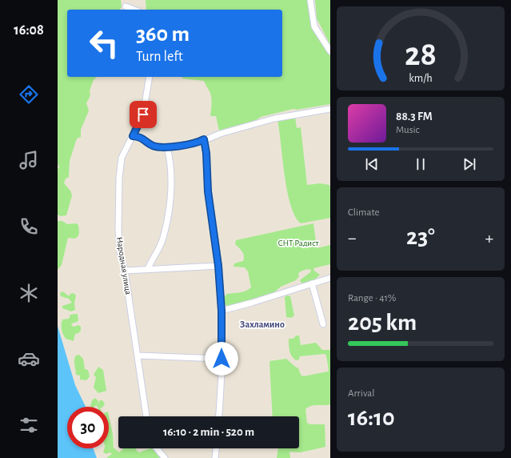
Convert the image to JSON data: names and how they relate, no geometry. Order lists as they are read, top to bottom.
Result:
{
  "streets": {
    "street": ["Народная улица"]
  },
  "districts": ["Захламино"],
  "parks": ["СНТ Радист"],
  "page": {
    "tabs": "16:08",
    "turn": ["360 m", "Turn left"],
    "song": ["88.3 FM", "Music"],
    "tile": [
      "Climate",
      ["Range · 41%", "205 km"],
      ["Arrival", "16:10"]
    ],
    "heat": ["−", "23°", "+"],
    "limit": "30",
    "trip": "16:10 · 2 min · 520 m",
    "gauge": ["28", "km/h"]
  }
}
